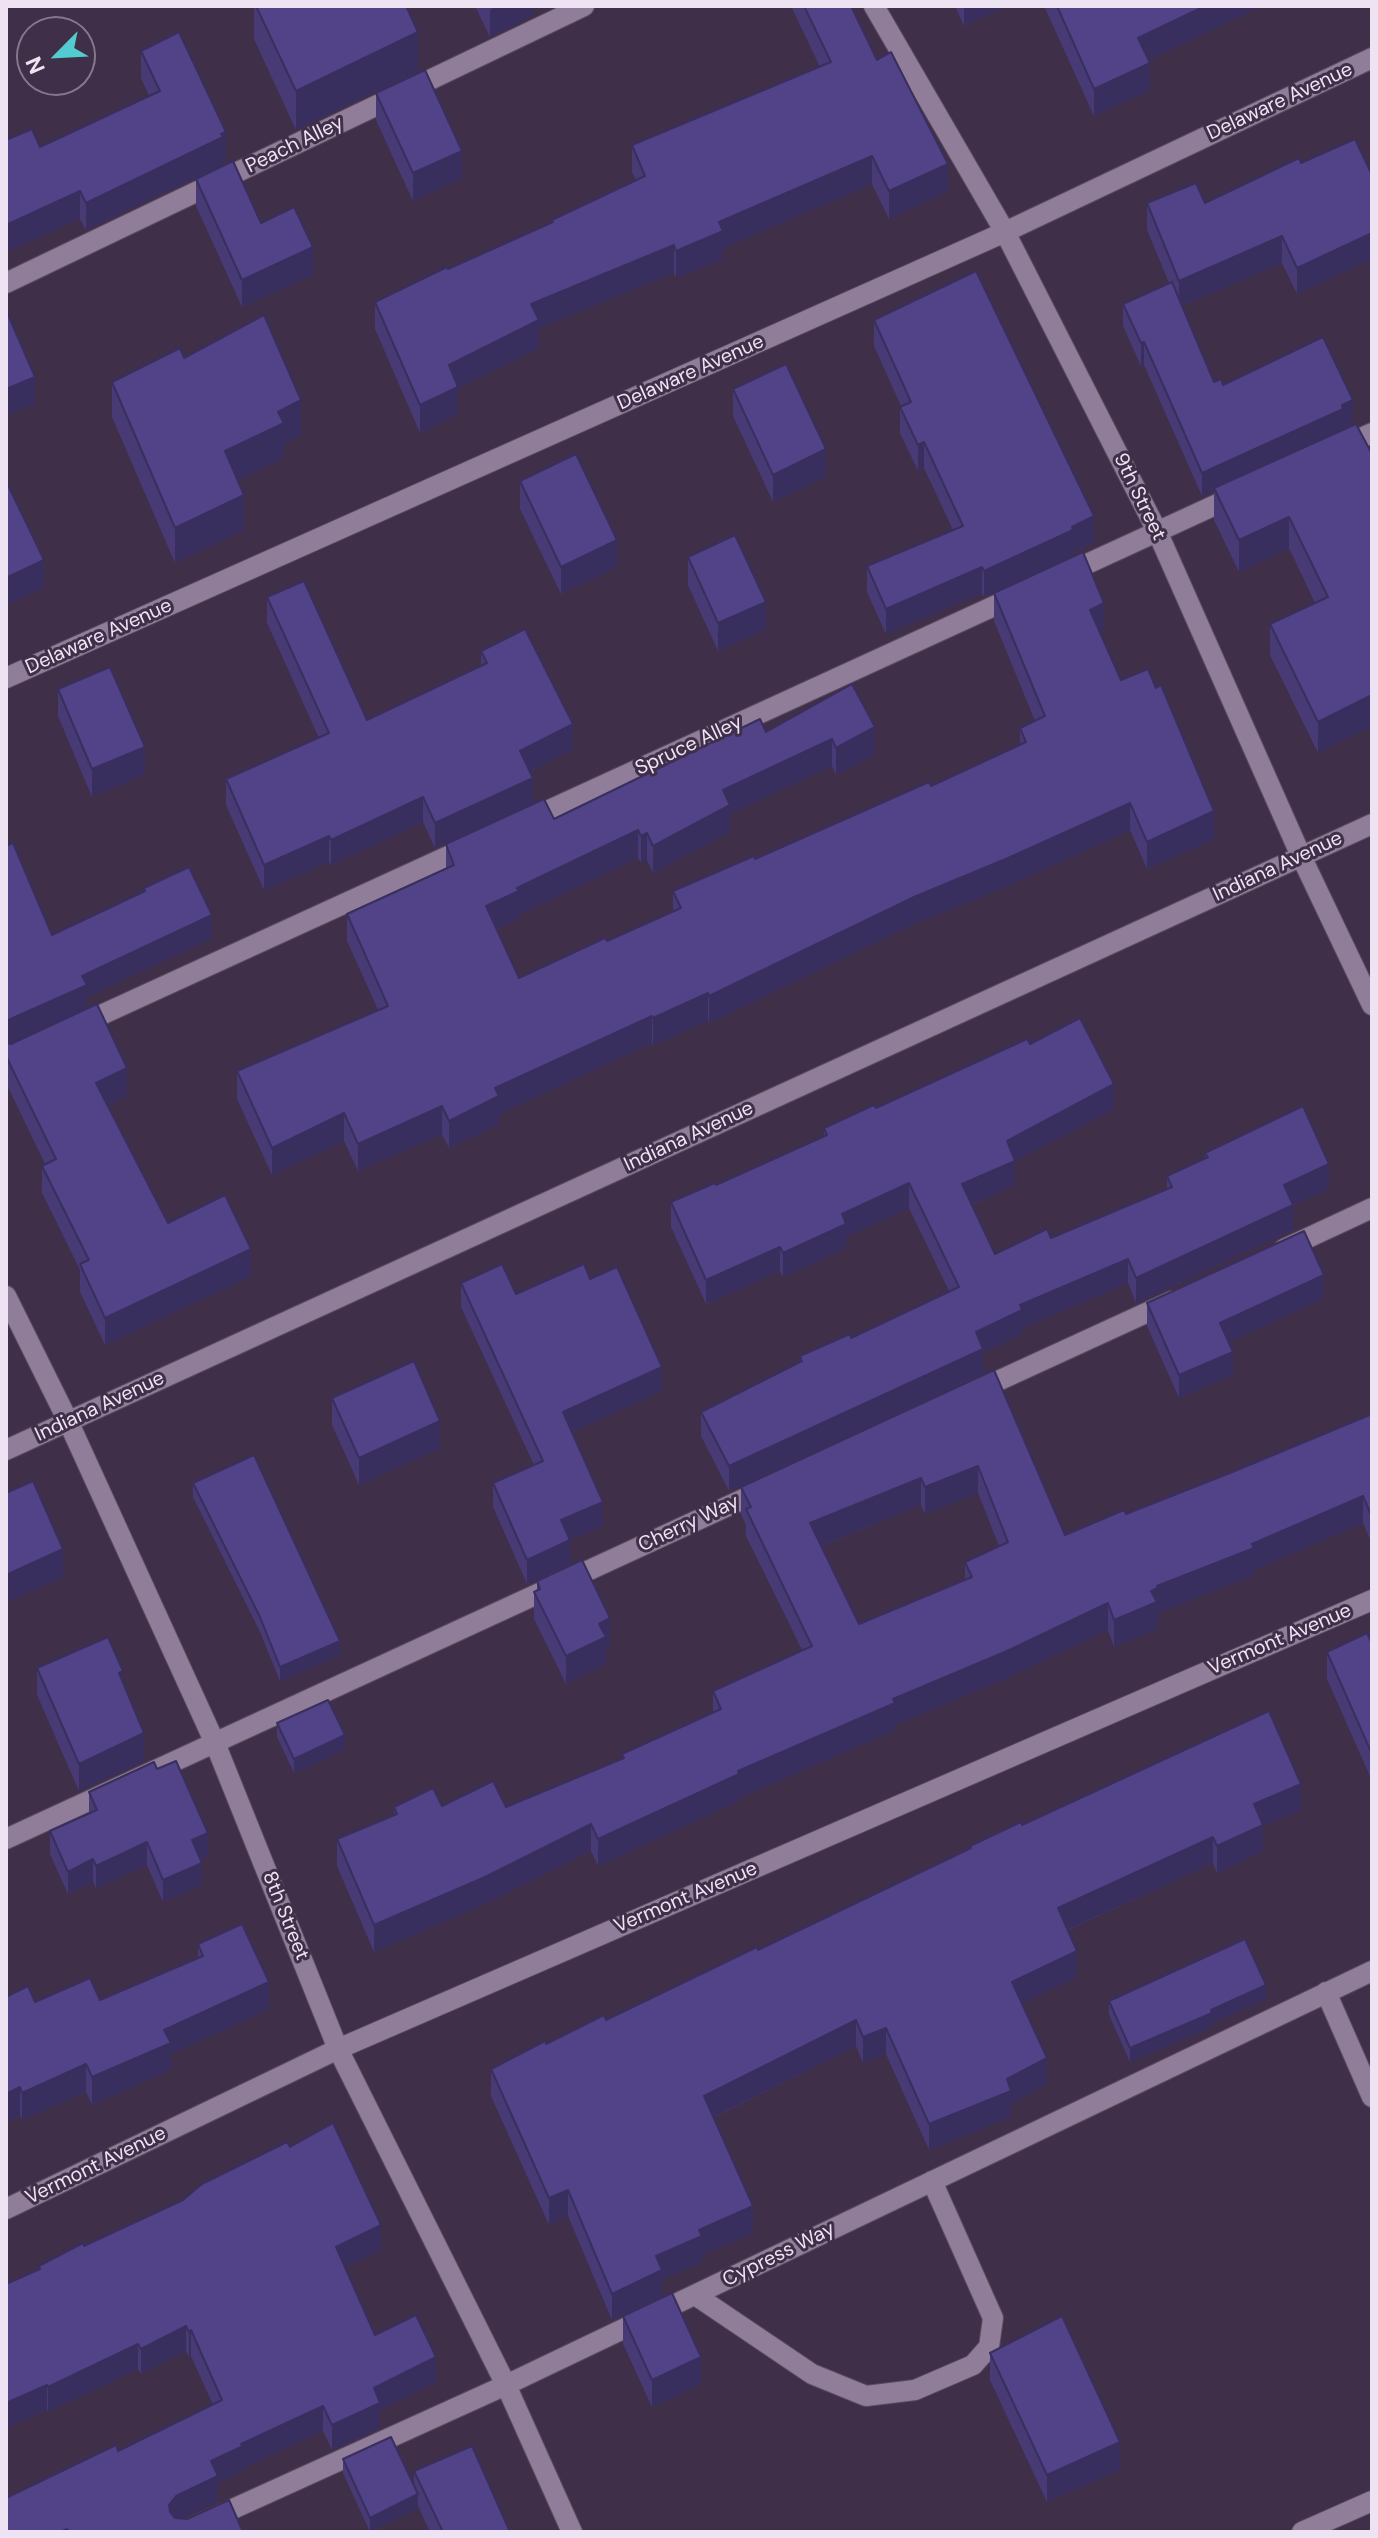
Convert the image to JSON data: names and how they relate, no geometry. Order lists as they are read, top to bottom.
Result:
{
  "streets": {
    "street": [
      "Delaware Avenue",
      "Peach Alley",
      "9th Street",
      "Spruce Alley",
      "Indiana Avenue",
      "Cherry Way",
      "Vermont Avenue",
      "8th Street",
      "Cypress Way"
    ]
  },
  "crossings": [
    ["Delaware Avenue", "9th Street"],
    ["9th Street", "Spruce Alley"],
    ["9th Street", "Indiana Avenue"],
    ["Indiana Avenue", "8th Street"],
    ["Cherry Way", "8th Street"],
    ["Vermont Avenue", "8th Street"],
    ["8th Street", "Cypress Way"]
  ],
  "north": "bottom left"
}
